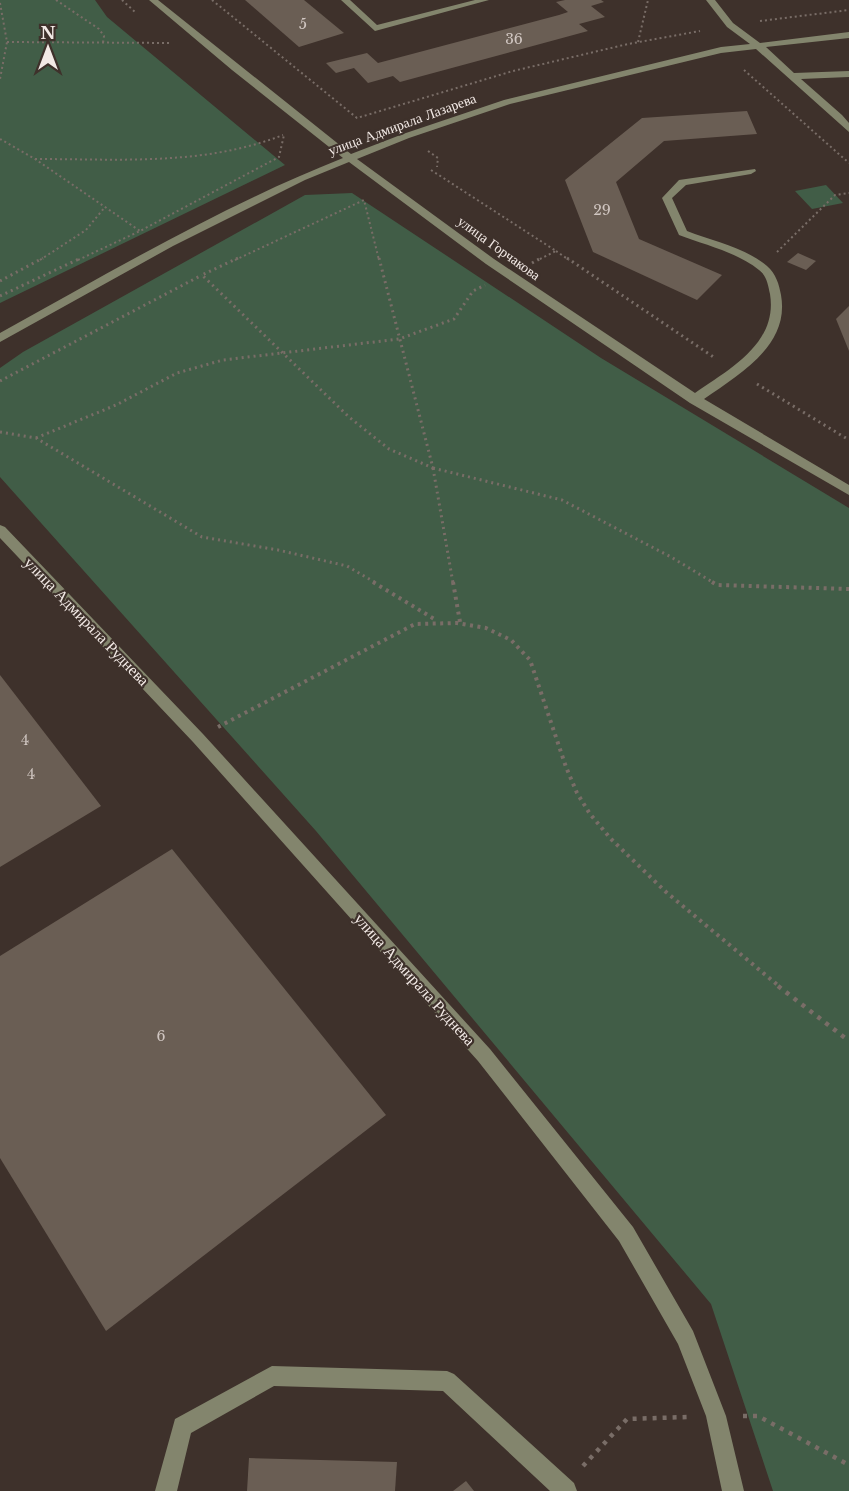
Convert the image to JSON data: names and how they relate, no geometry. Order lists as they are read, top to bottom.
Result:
{
  "streets": {
    "street": ["улица Адмирала Лазарева", "улица Горчакова", "улица Адмирала Руднева"]
  },
  "crossings": [
    ["улица Адмирала Лазарева", "улица Горчакова"]
  ],
  "house_numbers": [
    "5",
    "36",
    "29",
    "4",
    "4",
    "6"
  ],
  "north": "top"
}
